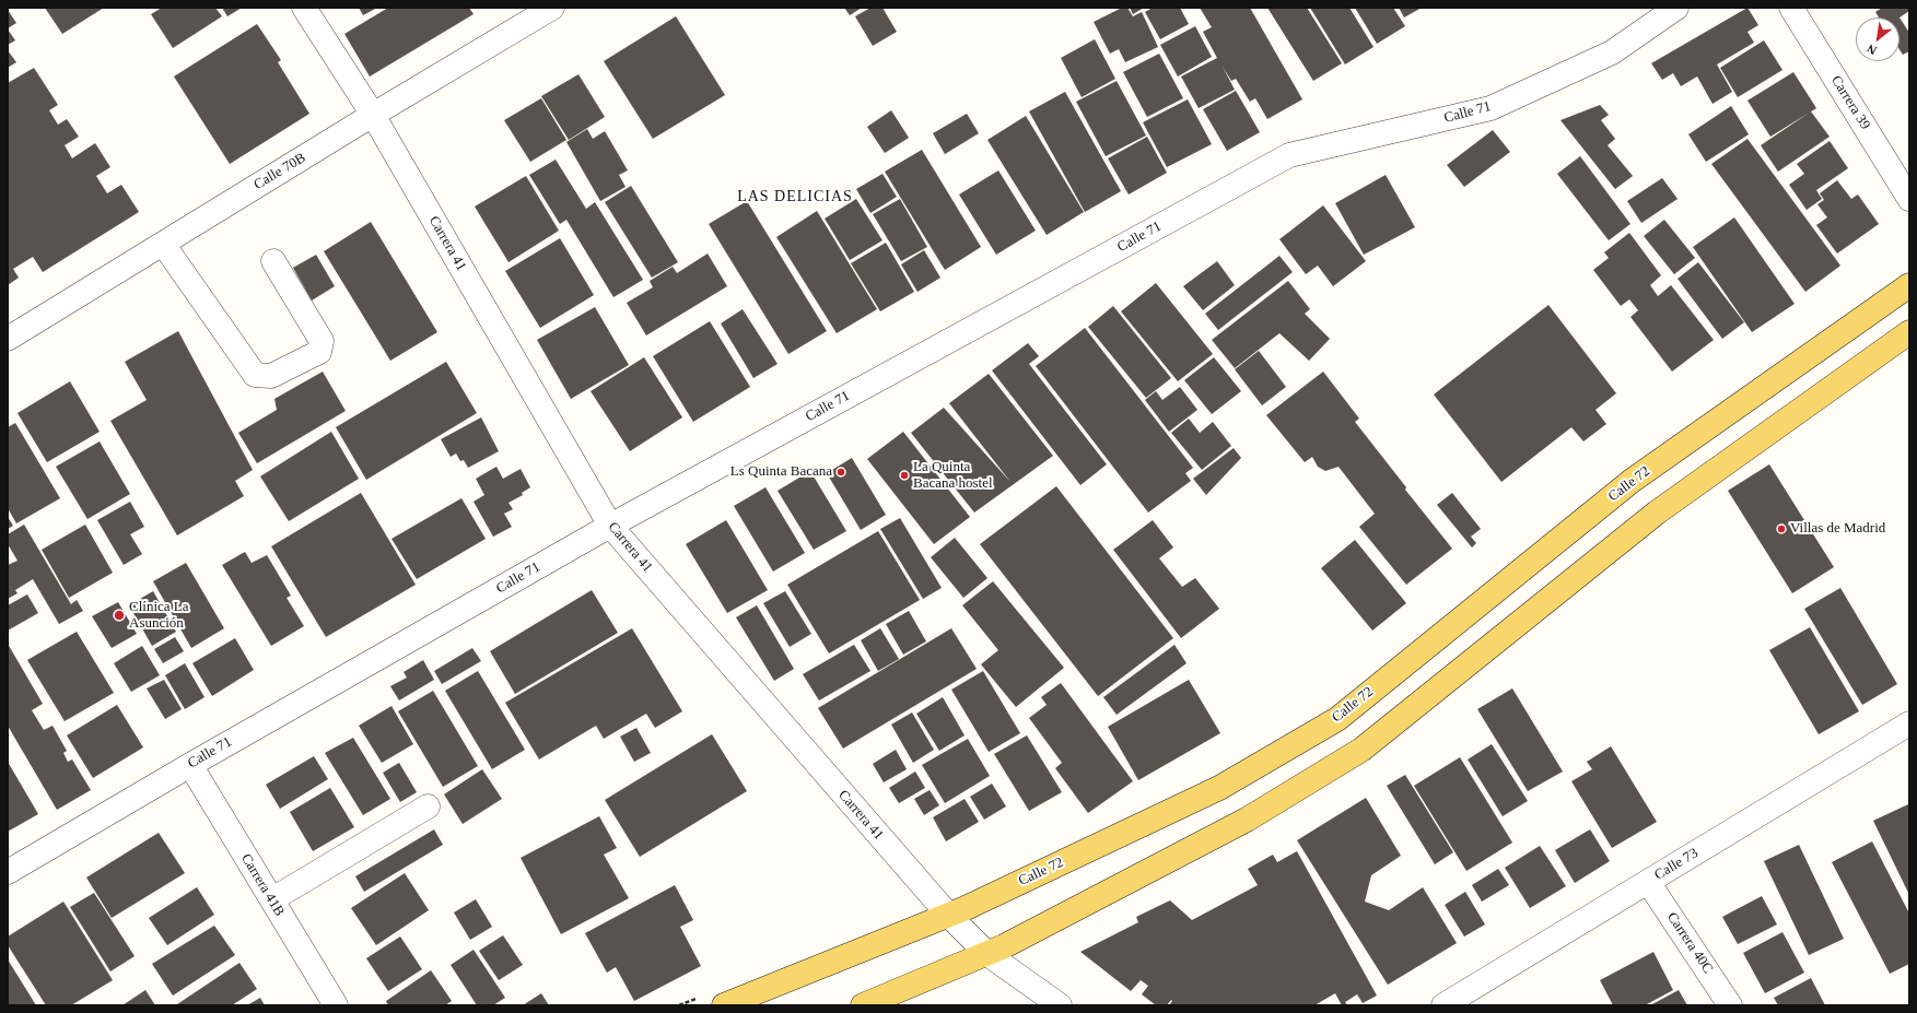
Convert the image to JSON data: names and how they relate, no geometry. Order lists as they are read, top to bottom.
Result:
{
  "streets": {
    "main road": ["Calle 72"],
    "street": [
      "Carrera 39",
      "Calle 71",
      "Calle 70B",
      "Carrera 41",
      "Calle 73",
      "Carrera 41B",
      "Carrera 40C"
    ]
  },
  "crossings": [
    ["Calle 71", "Carrera 41"],
    ["Calle 71", "Carrera 41B"],
    ["Calle 70B", "Carrera 41"],
    ["Carrera 41", "Calle 72"],
    ["Calle 73", "Carrera 40C"]
  ],
  "districts": ["LAS DELICIAS"],
  "places": [
    "Ls Quinta Bacana",
    "La Quinta Bacana hostel",
    "Villas de Madrid",
    "Clínica La Asunción"
  ],
  "north": "bottom left"
}
